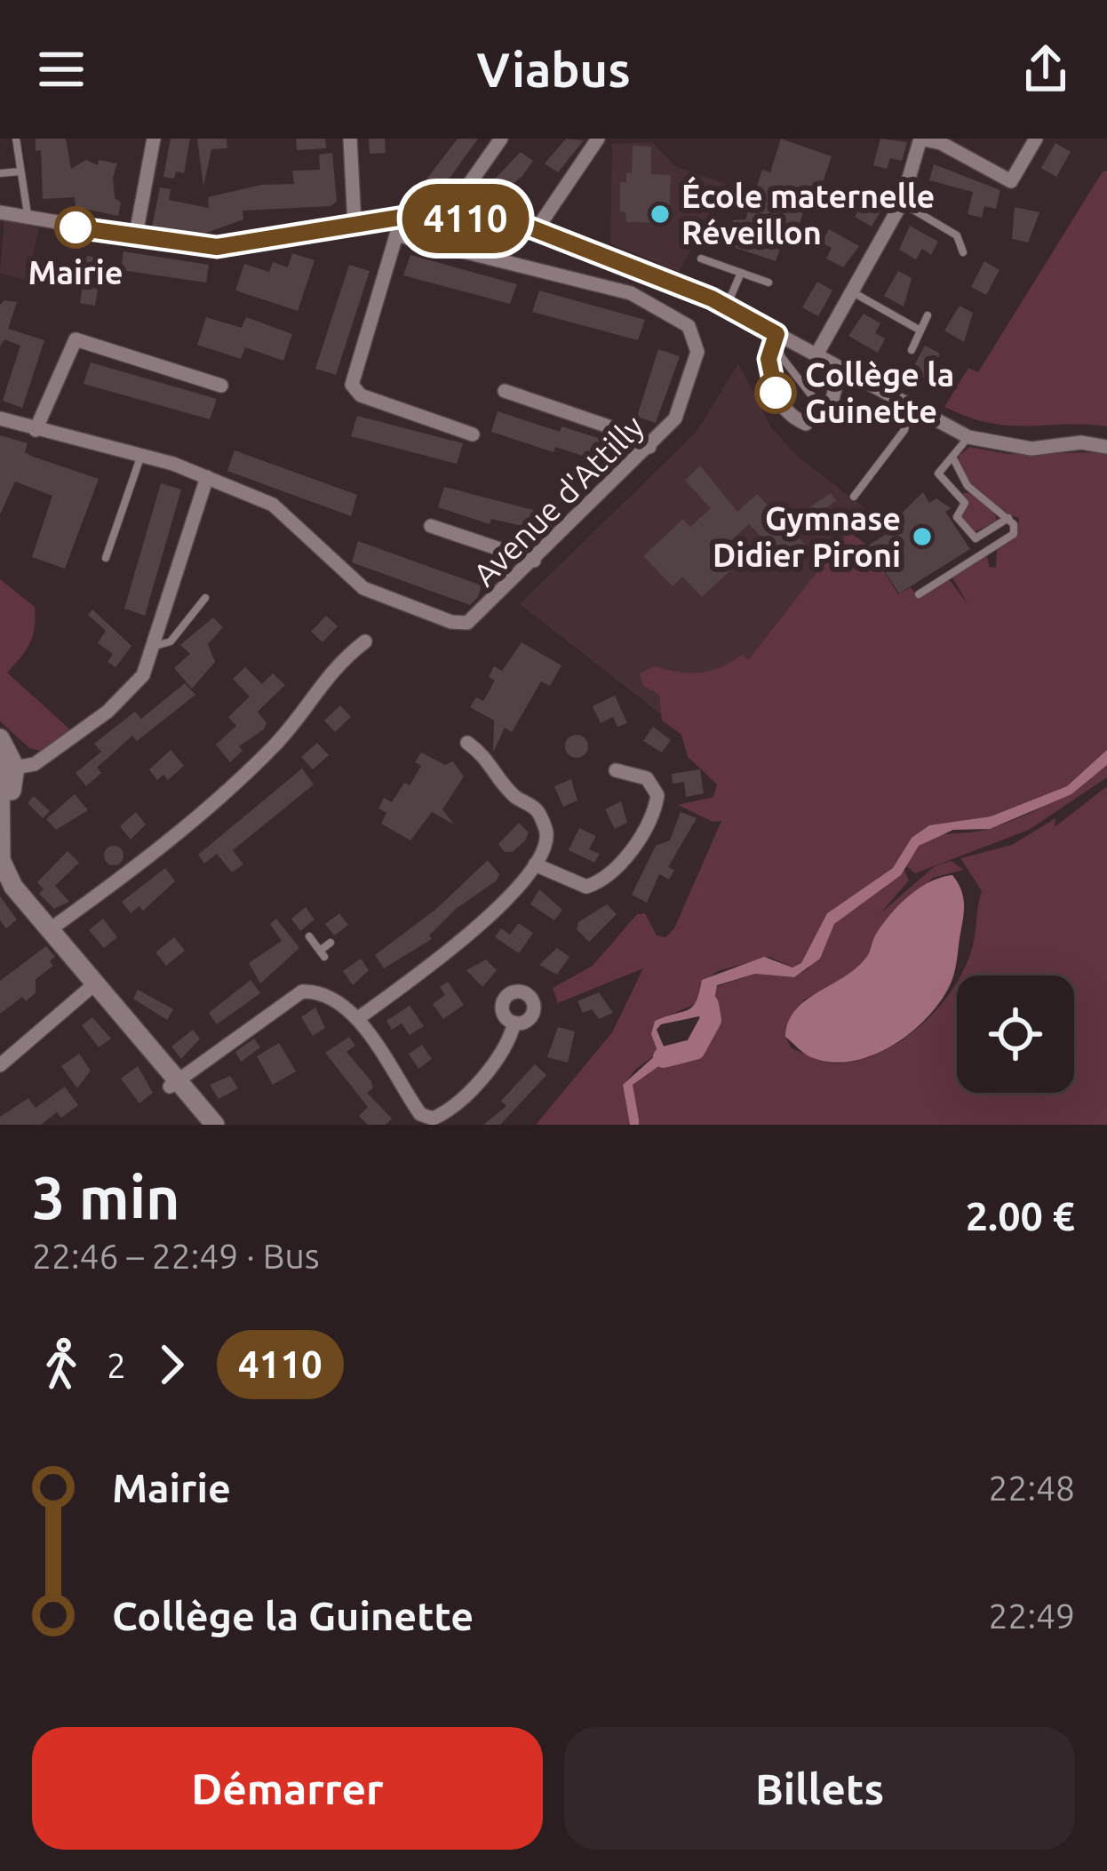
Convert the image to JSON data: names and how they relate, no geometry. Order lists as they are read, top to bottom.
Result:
{
  "streets": {
    "street": ["Avenue d'Attilly"]
  },
  "places": [
    "École maternelle Réveillon",
    "Mairie",
    "Collège la Guinette",
    "Gymnase Didier Pironi"
  ],
  "lines": ["bus line 4110"],
  "page": {
    "header": "Viabus",
    "on_map": "4110",
    "heading": ["3 min", "22:46 – 22:49 · Bus", "2.00 €"],
    "legs": ["2", "4110"],
    "list": [
      {
        "name": "Mairie",
        "value": "22:48"
      },
      {
        "name": "Collège la Guinette",
        "value": "22:49"
      }
    ],
    "buttons": ["Démarrer", "Billets"]
  }
}
